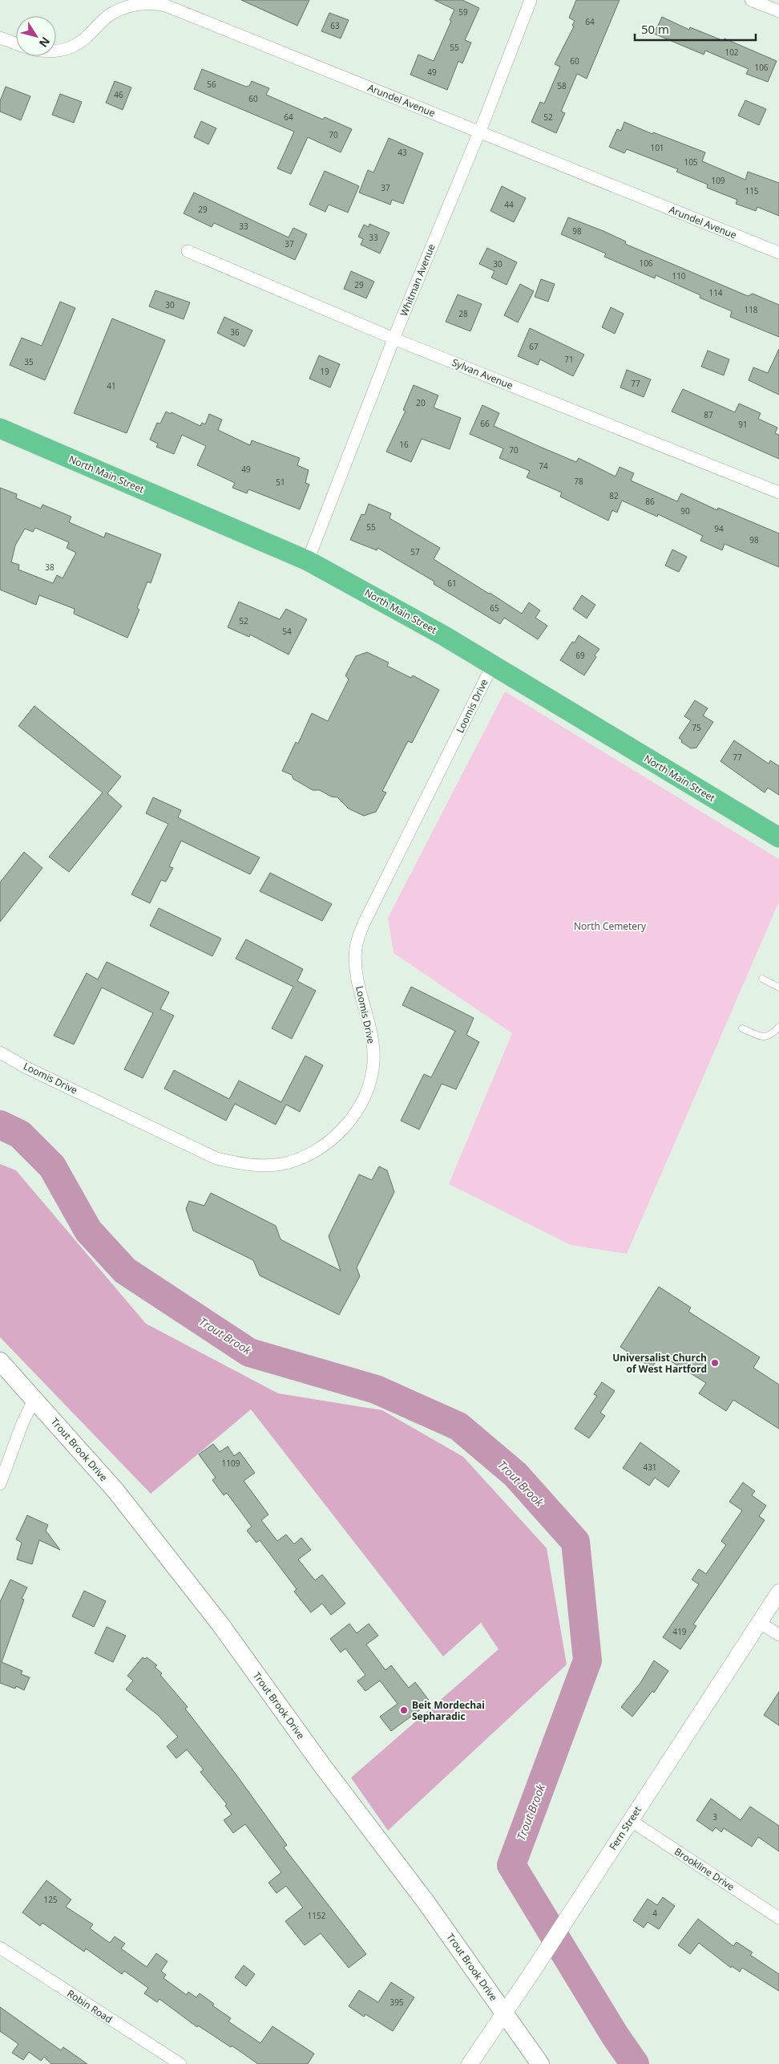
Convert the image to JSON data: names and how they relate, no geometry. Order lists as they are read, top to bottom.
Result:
{
  "streets": {
    "main road": ["North Main Street", "Trout Brook Drive"],
    "street": [
      "Arundel Avenue",
      "Whitman Avenue",
      "Sylvan Avenue",
      "Loomis Drive",
      "Fern Street",
      "Brookline Drive",
      "Robin Road"
    ]
  },
  "crossings": [
    ["Arundel Avenue", "Whitman Avenue"],
    ["Whitman Avenue", "Sylvan Avenue"],
    ["Whitman Avenue", "North Main Street"],
    ["North Main Street", "Loomis Drive"],
    ["Trout Brook Drive", "Fern Street"],
    ["Fern Street", "Brookline Drive"]
  ],
  "water": ["Trout Brook"],
  "parks": ["North Cemetery"],
  "places": ["Universalist Church of West Hartford", "Beit Mordechai Sepharadic"],
  "house_numbers": [
    "59",
    "64",
    "63",
    "55",
    "102",
    "60",
    "106",
    "49",
    "56",
    "58",
    "46",
    "60",
    "64",
    "52",
    "70",
    "101",
    "43",
    "105",
    "109",
    "37",
    "115",
    "44",
    "29",
    "33",
    "98",
    "33",
    "37",
    "106",
    "30",
    "110",
    "29",
    "114",
    "30",
    "118",
    "28",
    "36",
    "67",
    "71",
    "35",
    "19",
    "77",
    "41",
    "20",
    "87",
    "66",
    "91",
    "16",
    "70",
    "74",
    "49",
    "78",
    "51",
    "82",
    "86",
    "90",
    "55",
    "94",
    "98",
    "57",
    "38",
    "61",
    "65",
    "52",
    "54",
    "69",
    "75",
    "77",
    "1109",
    "431",
    "419",
    "3",
    "125",
    "4",
    "1152",
    "395"
  ],
  "scale_bar": "50 m",
  "north": "bottom right"
}
